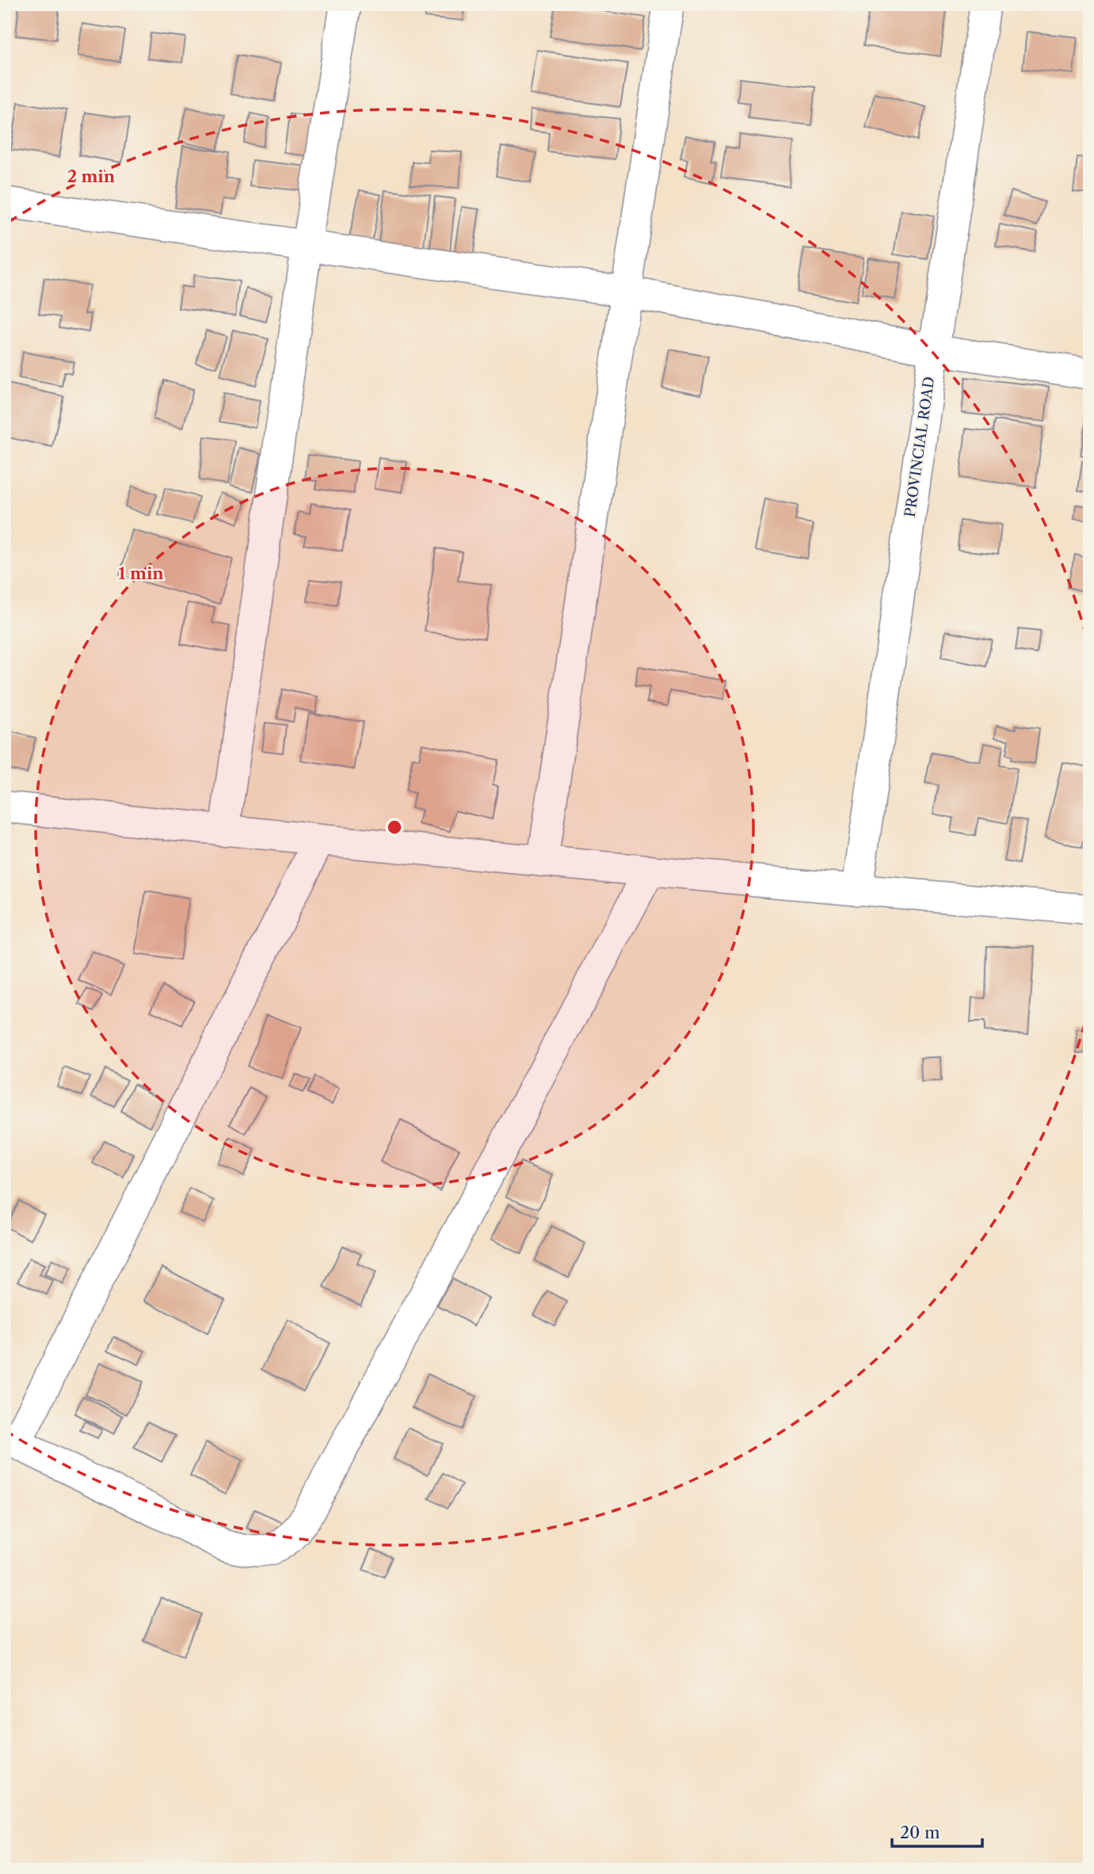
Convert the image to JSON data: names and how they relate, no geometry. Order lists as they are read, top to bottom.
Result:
{
  "streets": {
    "street": ["PROVINCIAL ROAD"]
  },
  "scale_bar": "20 m",
  "rings": ["2 min", "1 min"]
}
